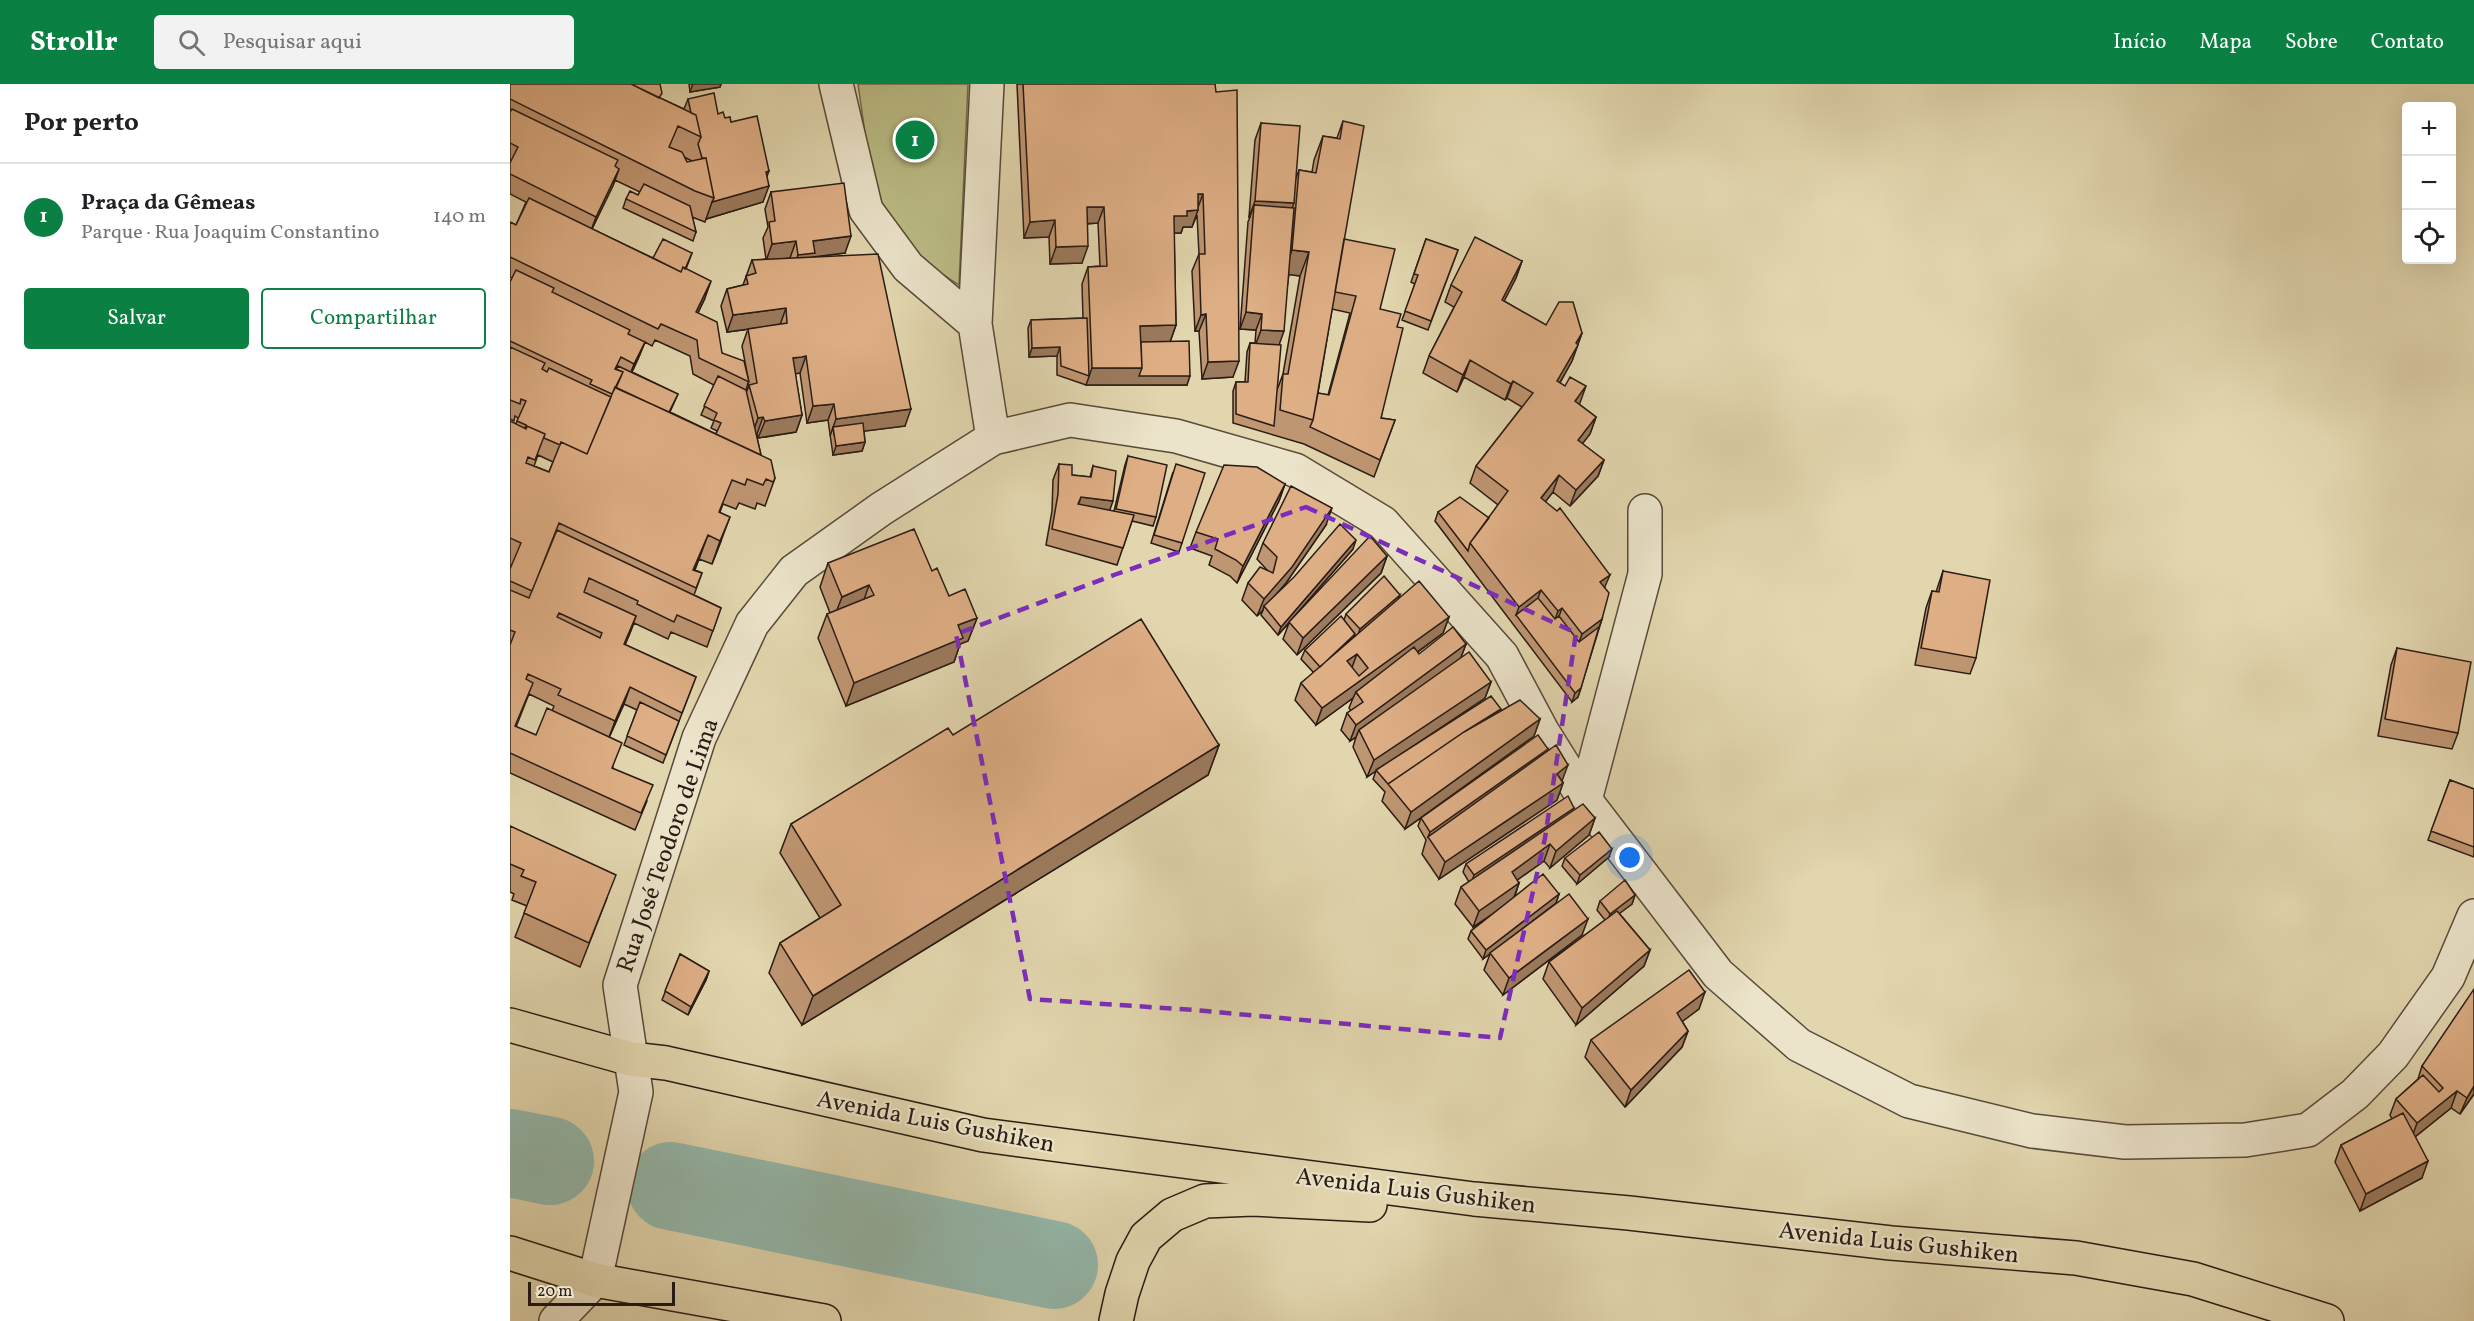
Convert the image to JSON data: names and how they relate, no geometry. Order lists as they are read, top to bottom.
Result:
{
  "streets": {
    "main road": ["Avenida Luis Gushiken"],
    "street": ["Rua José Teodoro de Lima"]
  },
  "crossings": [
    ["Rua José Teodoro de Lima", "Avenida Luis Gushiken"]
  ],
  "scale_bar": "20 m",
  "page": {
    "header": "Strollr",
    "search": "Pesquisar aqui",
    "nav": [
      "Início",
      "Mapa",
      "Sobre",
      "Contato"
    ],
    "heading": "Por perto",
    "map_buttons": ["+", "−"],
    "pins": "1",
    "list": [
      {
        "mark": "1",
        "name": "Praça da Gêmeas",
        "note": "Parque · Rua Joaquim Constantino",
        "value": "140 m"
      }
    ],
    "buttons": ["Salvar", "Compartilhar"],
    "scale": "20 m"
  }
}
